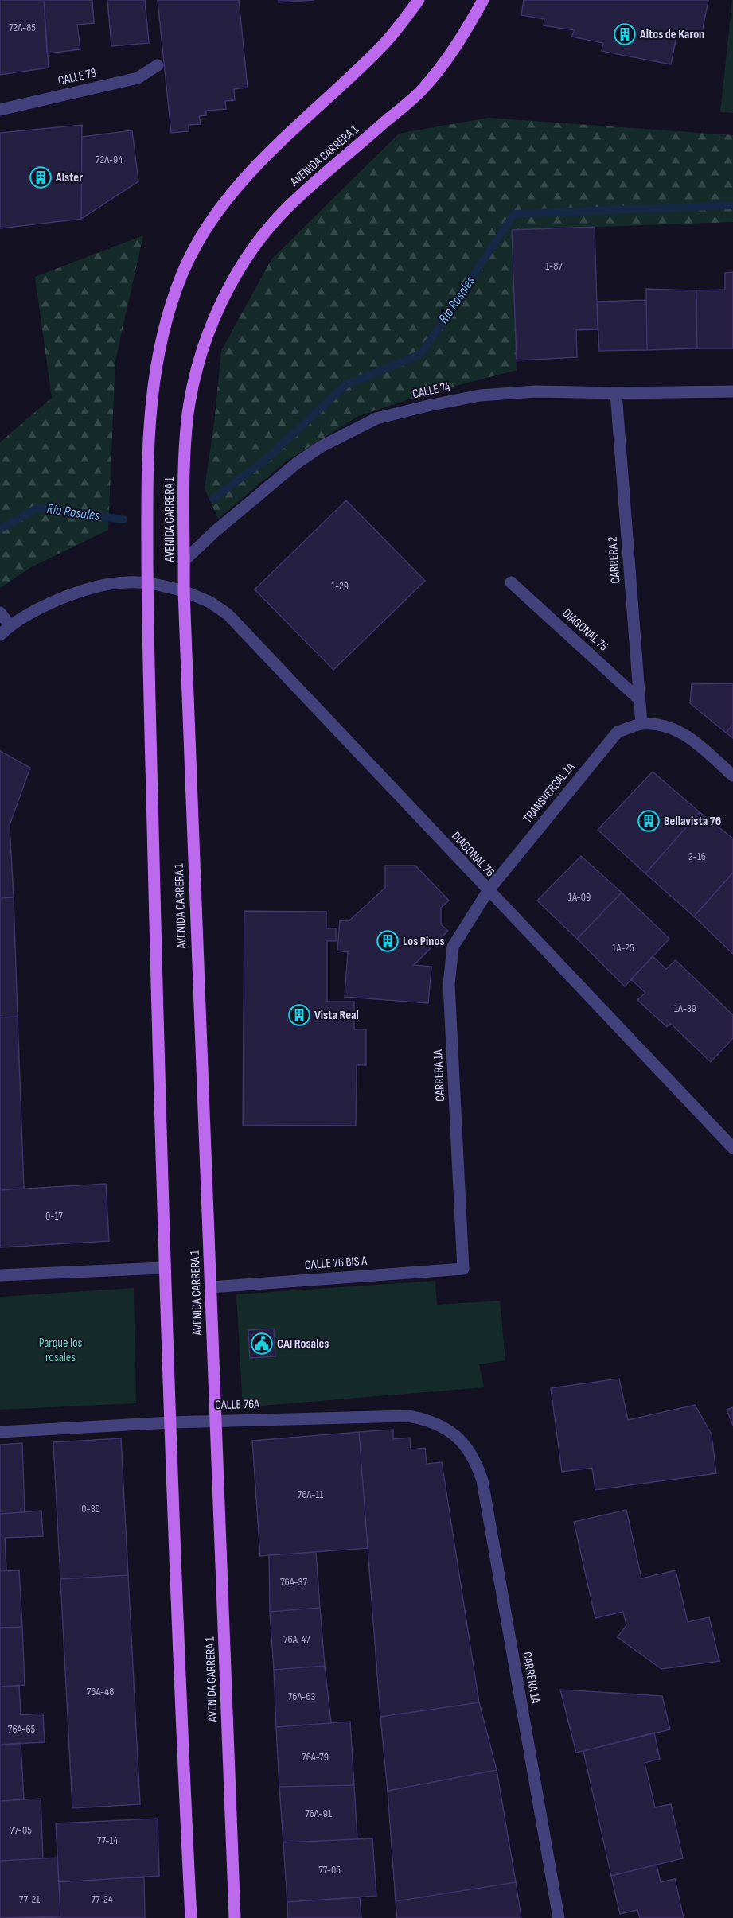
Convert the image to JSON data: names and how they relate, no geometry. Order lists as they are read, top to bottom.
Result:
{
  "streets": {
    "main road": ["AVENIDA CARRERA 1"],
    "street": [
      "CALLE 73",
      "CALLE 74",
      "CARRERA 2",
      "DIAGONAL 75",
      "TRANSVERSAL 1A",
      "DIAGONAL 76",
      "CARRERA 1A",
      "CALLE 76 BIS A",
      "CALLE 76A"
    ]
  },
  "crossings": [
    ["AVENIDA CARRERA 1", "CALLE 74"],
    ["AVENIDA CARRERA 1", "DIAGONAL 76"],
    ["AVENIDA CARRERA 1", "CALLE 76 BIS A"],
    ["AVENIDA CARRERA 1", "CALLE 76A"],
    ["CALLE 74", "CARRERA 2"],
    ["CARRERA 2", "DIAGONAL 75"],
    ["CARRERA 2", "TRANSVERSAL 1A"],
    ["TRANSVERSAL 1A", "DIAGONAL 76"],
    ["TRANSVERSAL 1A", "CARRERA 1A"],
    ["DIAGONAL 76", "CARRERA 1A"],
    ["CARRERA 1A", "CALLE 76 BIS A"],
    ["CARRERA 1A", "CALLE 76A"]
  ],
  "water": ["Río Rosales"],
  "parks": ["Parque los rosales"],
  "places": {
    "building": [
      "Altos de Karon",
      "Alster",
      "Bellavista 76",
      "Los Pinos",
      "Vista Real"
    ],
    "public building": ["CAI Rosales"]
  },
  "house_numbers": [
    "72A-85",
    "72A-94",
    "1-87",
    "1-29",
    "2-16",
    "1A-09",
    "1A-25",
    "1A-39",
    "0-17",
    "76A-11",
    "0-36",
    "76A-37",
    "76A-47",
    "76A-48",
    "76A-63",
    "76A-65",
    "76A-79",
    "76A-91",
    "77-05",
    "77-14",
    "77-05",
    "77-21",
    "77-24"
  ]
}
